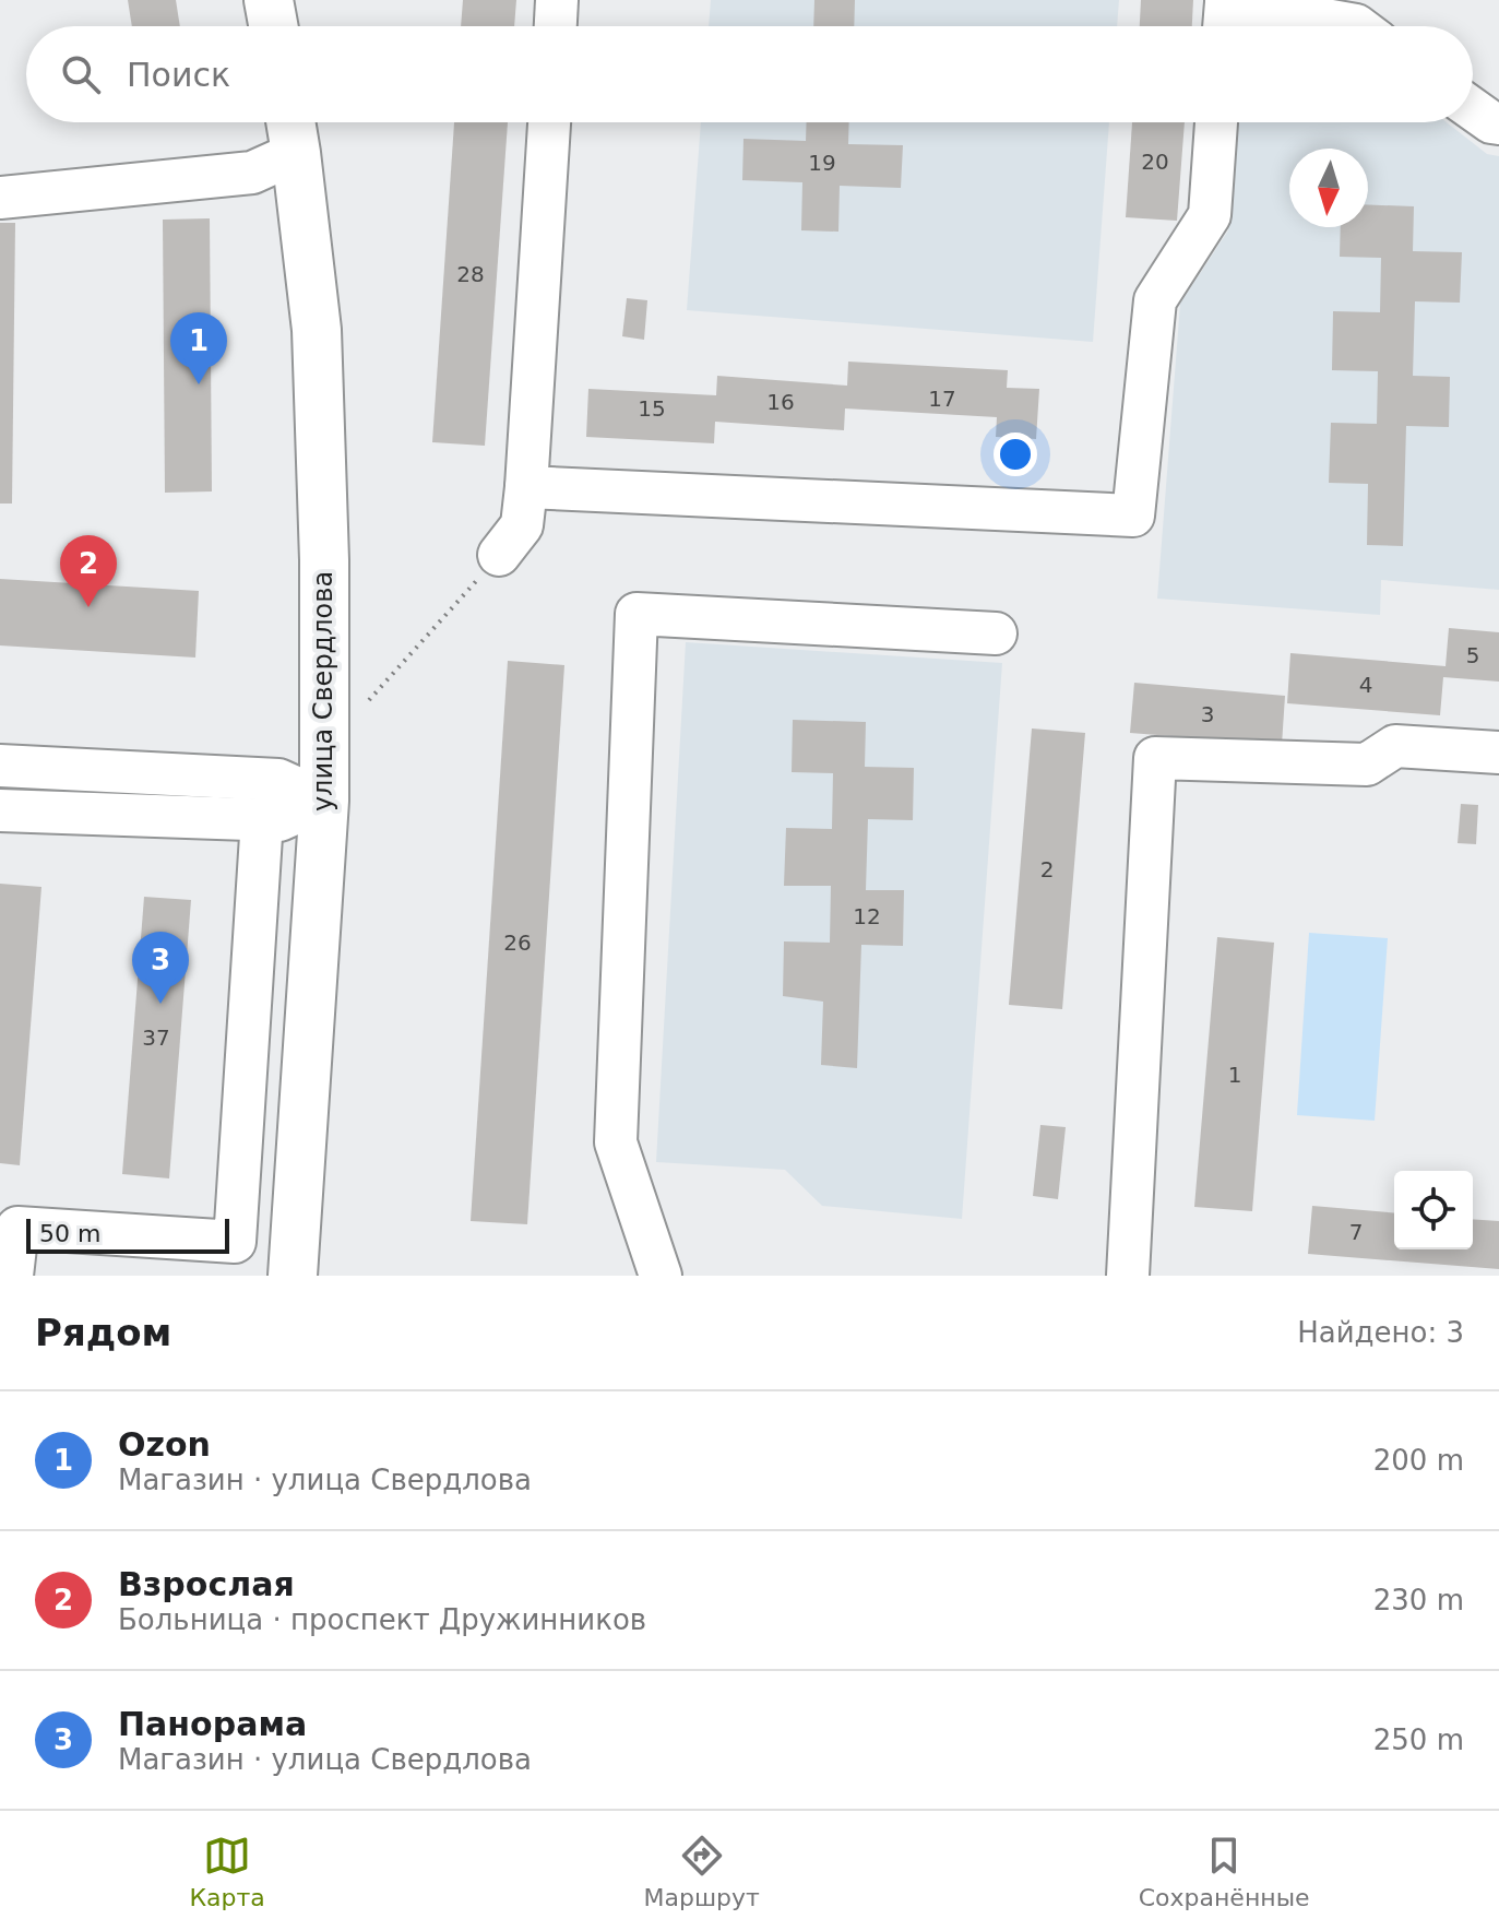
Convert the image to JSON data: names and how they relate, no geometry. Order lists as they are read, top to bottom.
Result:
{
  "streets": {
    "main road": ["улица Свердлова"]
  },
  "house_numbers": [
    "20",
    "19",
    "28",
    "17",
    "16",
    "15",
    "5",
    "4",
    "3",
    "2",
    "12",
    "26",
    "37",
    "1",
    "7"
  ],
  "scale_bar": "50 m",
  "north": "bottom",
  "page": {
    "search": "Поиск",
    "pins": ["1", "2", "3"],
    "scale": "50 m",
    "heading": ["Рядом", "Найдено: 3"],
    "list": [
      {
        "mark": "1",
        "name": "Ozon",
        "note": "Магазин · улица Свердлова",
        "value": "200 m"
      },
      {
        "mark": "2",
        "name": "Взрослая",
        "note": "Больница · проспект Дружинников",
        "value": "230 m"
      },
      {
        "mark": "3",
        "name": "Панорама",
        "note": "Магазин · улица Свердлова",
        "value": "250 m"
      }
    ],
    "nav": ["Карта", "Маршрут", "Сохранённые"]
  }
}
